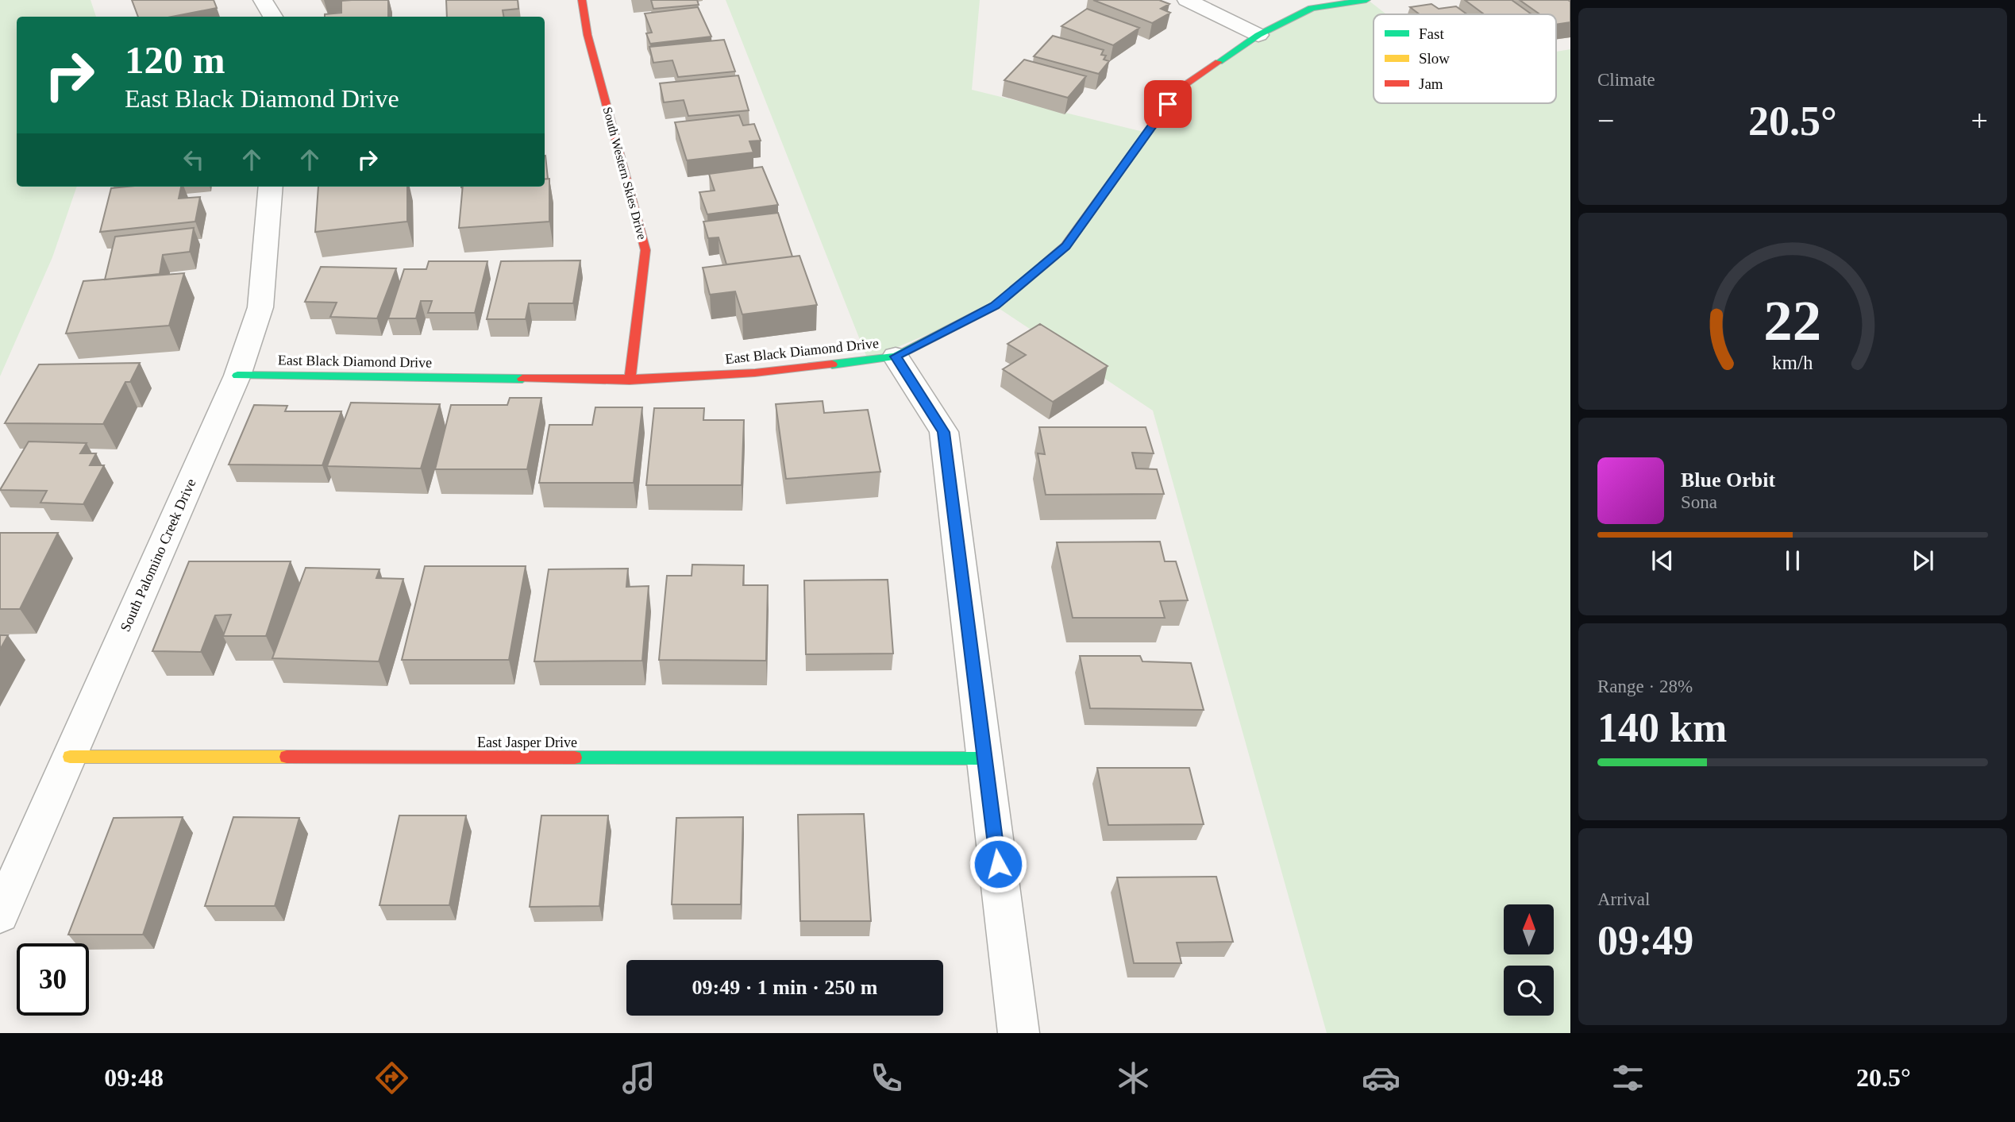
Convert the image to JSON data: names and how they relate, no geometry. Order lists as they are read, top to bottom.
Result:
{
  "streets": {
    "street": [
      "South Western Skies Drive",
      "East Black Diamond Drive",
      "South Palomino Creek Drive",
      "East Jasper Drive"
    ]
  },
  "crossings": [
    ["South Western Skies Drive", "East Black Diamond Drive"],
    ["East Black Diamond Drive", "South Palomino Creek Drive"],
    ["South Palomino Creek Drive", "East Jasper Drive"]
  ],
  "legend": ["Fast", "Slow", "Jam"],
  "north": "top",
  "page": {
    "tile": [
      "Climate",
      ["Range · 28%", "140 km"],
      ["Arrival", "09:49"]
    ],
    "turn": ["120 m", "East Black Diamond Drive"],
    "heat": ["−", "20.5°", "+"],
    "song": ["Blue Orbit", "Sona"],
    "limit": "30",
    "trip": "09:49 · 1 min · 250 m",
    "tabs": ["09:48", "20.5°"],
    "gauge": ["22", "km/h"]
  }
}
